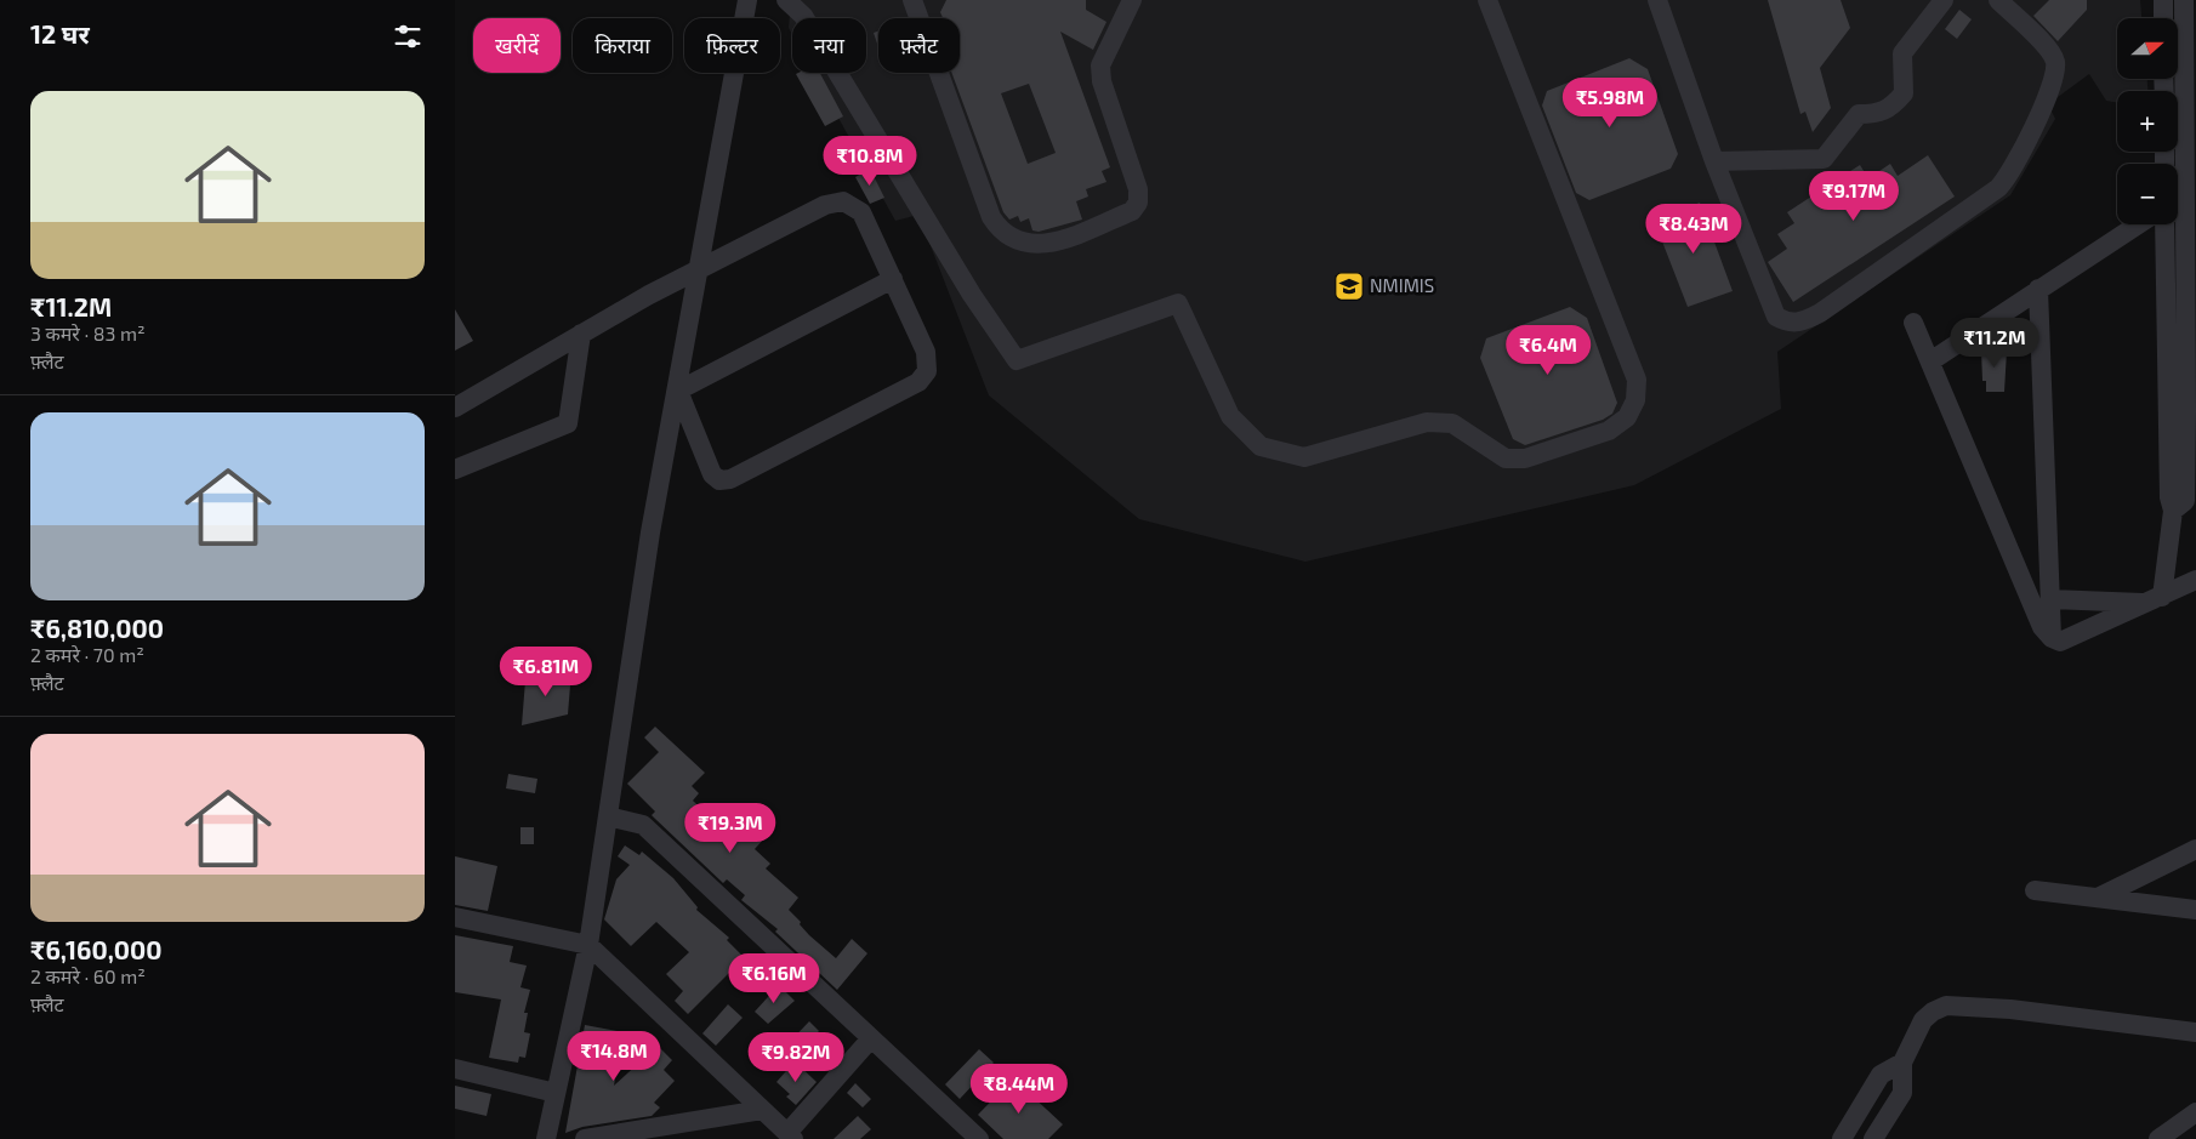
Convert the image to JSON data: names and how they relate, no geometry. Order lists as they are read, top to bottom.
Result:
{
  "places": {
    "school or university": ["NMIMIS"]
  },
  "north": "right",
  "page": {
    "heading": "12 घर",
    "map_buttons": ["+", "−"],
    "chip": [
      "खरीदें",
      "किराया",
      "फ़िल्टर",
      "नया",
      "फ़्लैट"
    ],
    "list": [
      {
        "name": "₹11.2M",
        "note": "3 कमरे · 83 m² · फ़्लैट"
      },
      {
        "name": "₹6,810,000",
        "note": "2 कमरे · 70 m² · फ़्लैट"
      },
      {
        "name": "₹6,160,000",
        "note": "2 कमरे · 60 m² · फ़्लैट"
      }
    ],
    "price": [
      "₹5.98M",
      "₹10.8M",
      "₹9.17M",
      "₹8.43M",
      "₹11.2M",
      "₹6.4M",
      "₹6.81M",
      "₹19.3M",
      "₹6.16M",
      "₹14.8M",
      "₹9.82M",
      "₹8.44M"
    ]
  }
}
